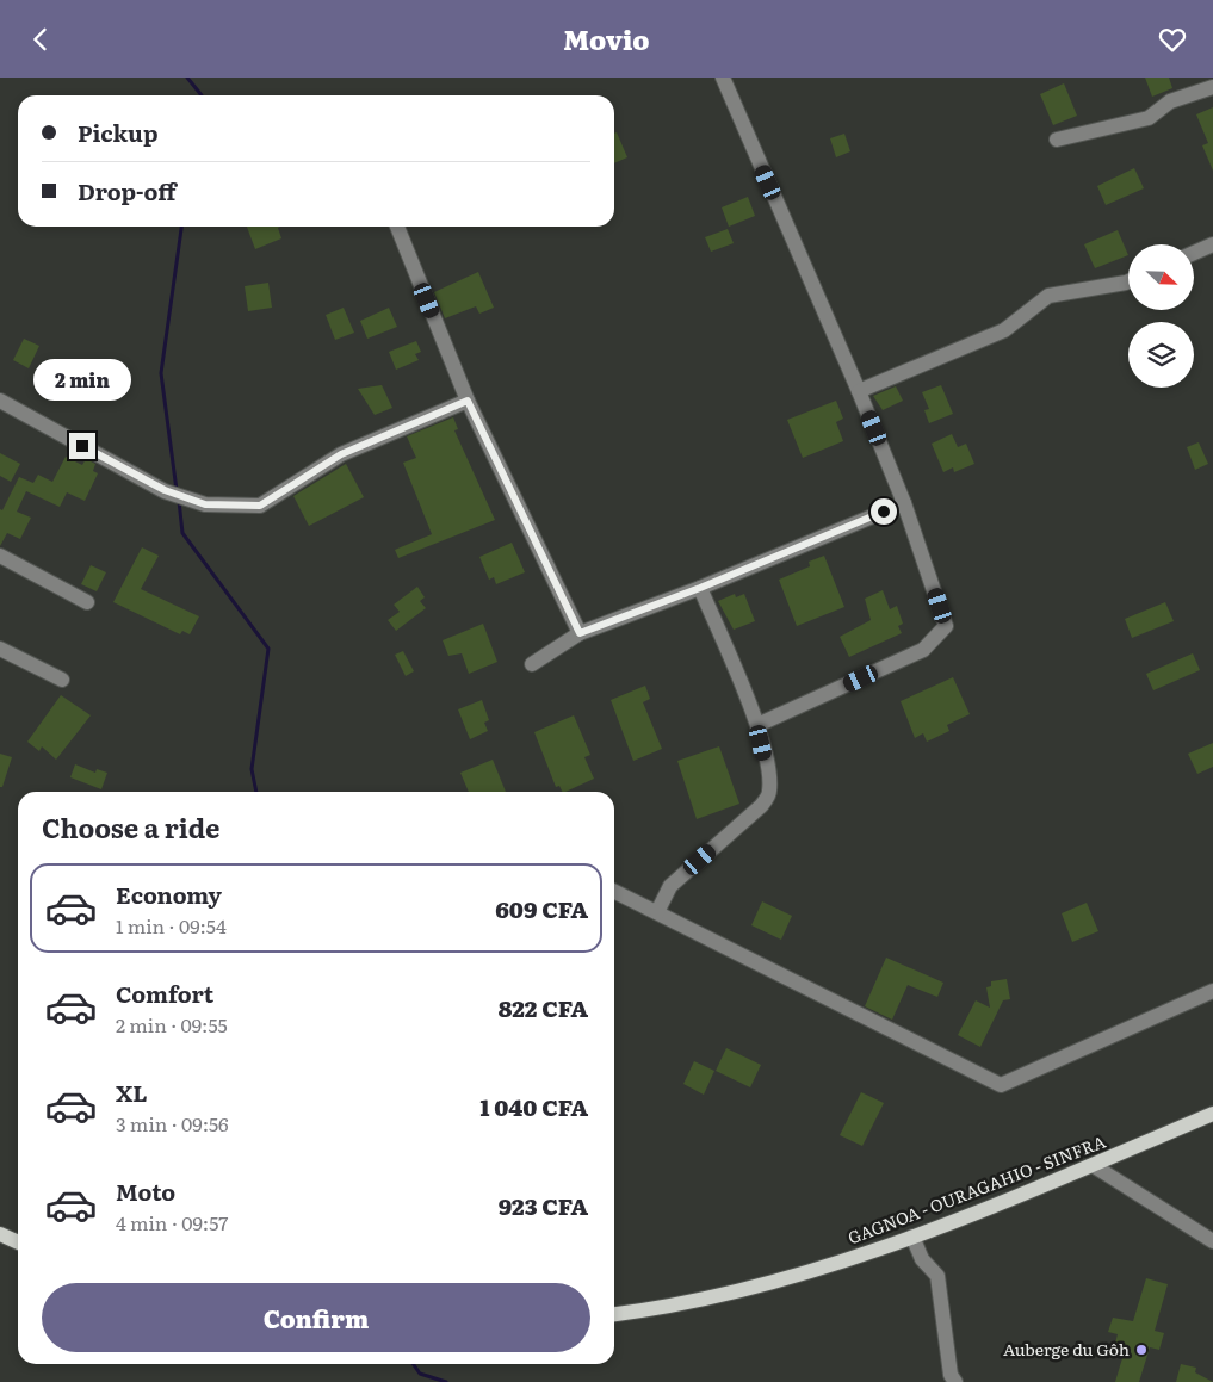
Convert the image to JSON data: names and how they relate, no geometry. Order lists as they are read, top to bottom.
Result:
{
  "streets": {
    "main road": ["GAGNOA - OURAGAHIO - SINFRA"]
  },
  "places": ["Auberge du Gôh"],
  "north": "bottom right",
  "page": {
    "header": "Movio",
    "banner": ["Pickup", "Drop-off"],
    "bubble": "2 min",
    "heading": "Choose a ride",
    "list": [
      {
        "name": "Economy",
        "note": "1 min · 09:54",
        "value": "609 CFA"
      },
      {
        "name": "Comfort",
        "note": "2 min · 09:55",
        "value": "822 CFA"
      },
      {
        "name": "XL",
        "note": "3 min · 09:56",
        "value": "1 040 CFA"
      },
      {
        "name": "Moto",
        "note": "4 min · 09:57",
        "value": "923 CFA"
      }
    ],
    "buttons": "Confirm"
  }
}
